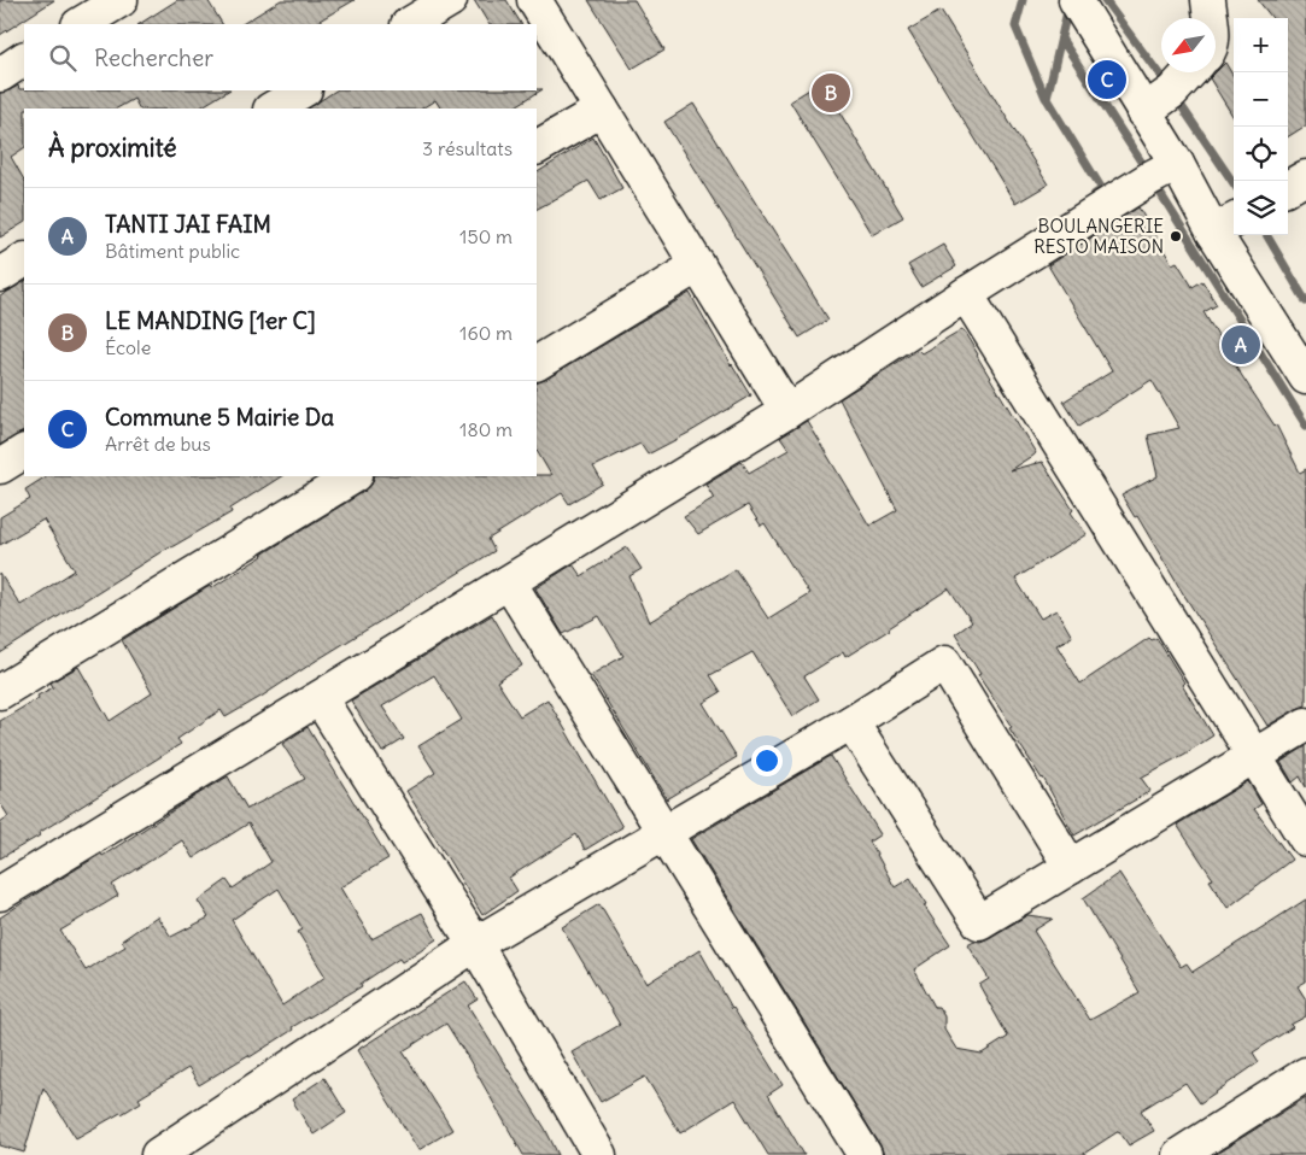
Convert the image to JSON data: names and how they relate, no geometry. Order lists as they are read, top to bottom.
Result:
{
  "places": ["BOULANGERIE RESTO MAISON"],
  "north": "bottom left",
  "page": {
    "map_buttons": ["+", "−"],
    "search": "Rechercher",
    "pins": ["C", "B", "A"],
    "heading": ["À proximité", "3 résultats"],
    "list": [
      {
        "mark": "A",
        "name": "TANTI JAI FAIM",
        "note": "Bâtiment public",
        "value": "150 m"
      },
      {
        "mark": "B",
        "name": "LE MANDING [1er C]",
        "note": "École",
        "value": "160 m"
      },
      {
        "mark": "C",
        "name": "Commune 5 Mairie Da",
        "note": "Arrêt de bus",
        "value": "180 m"
      }
    ]
  }
}
